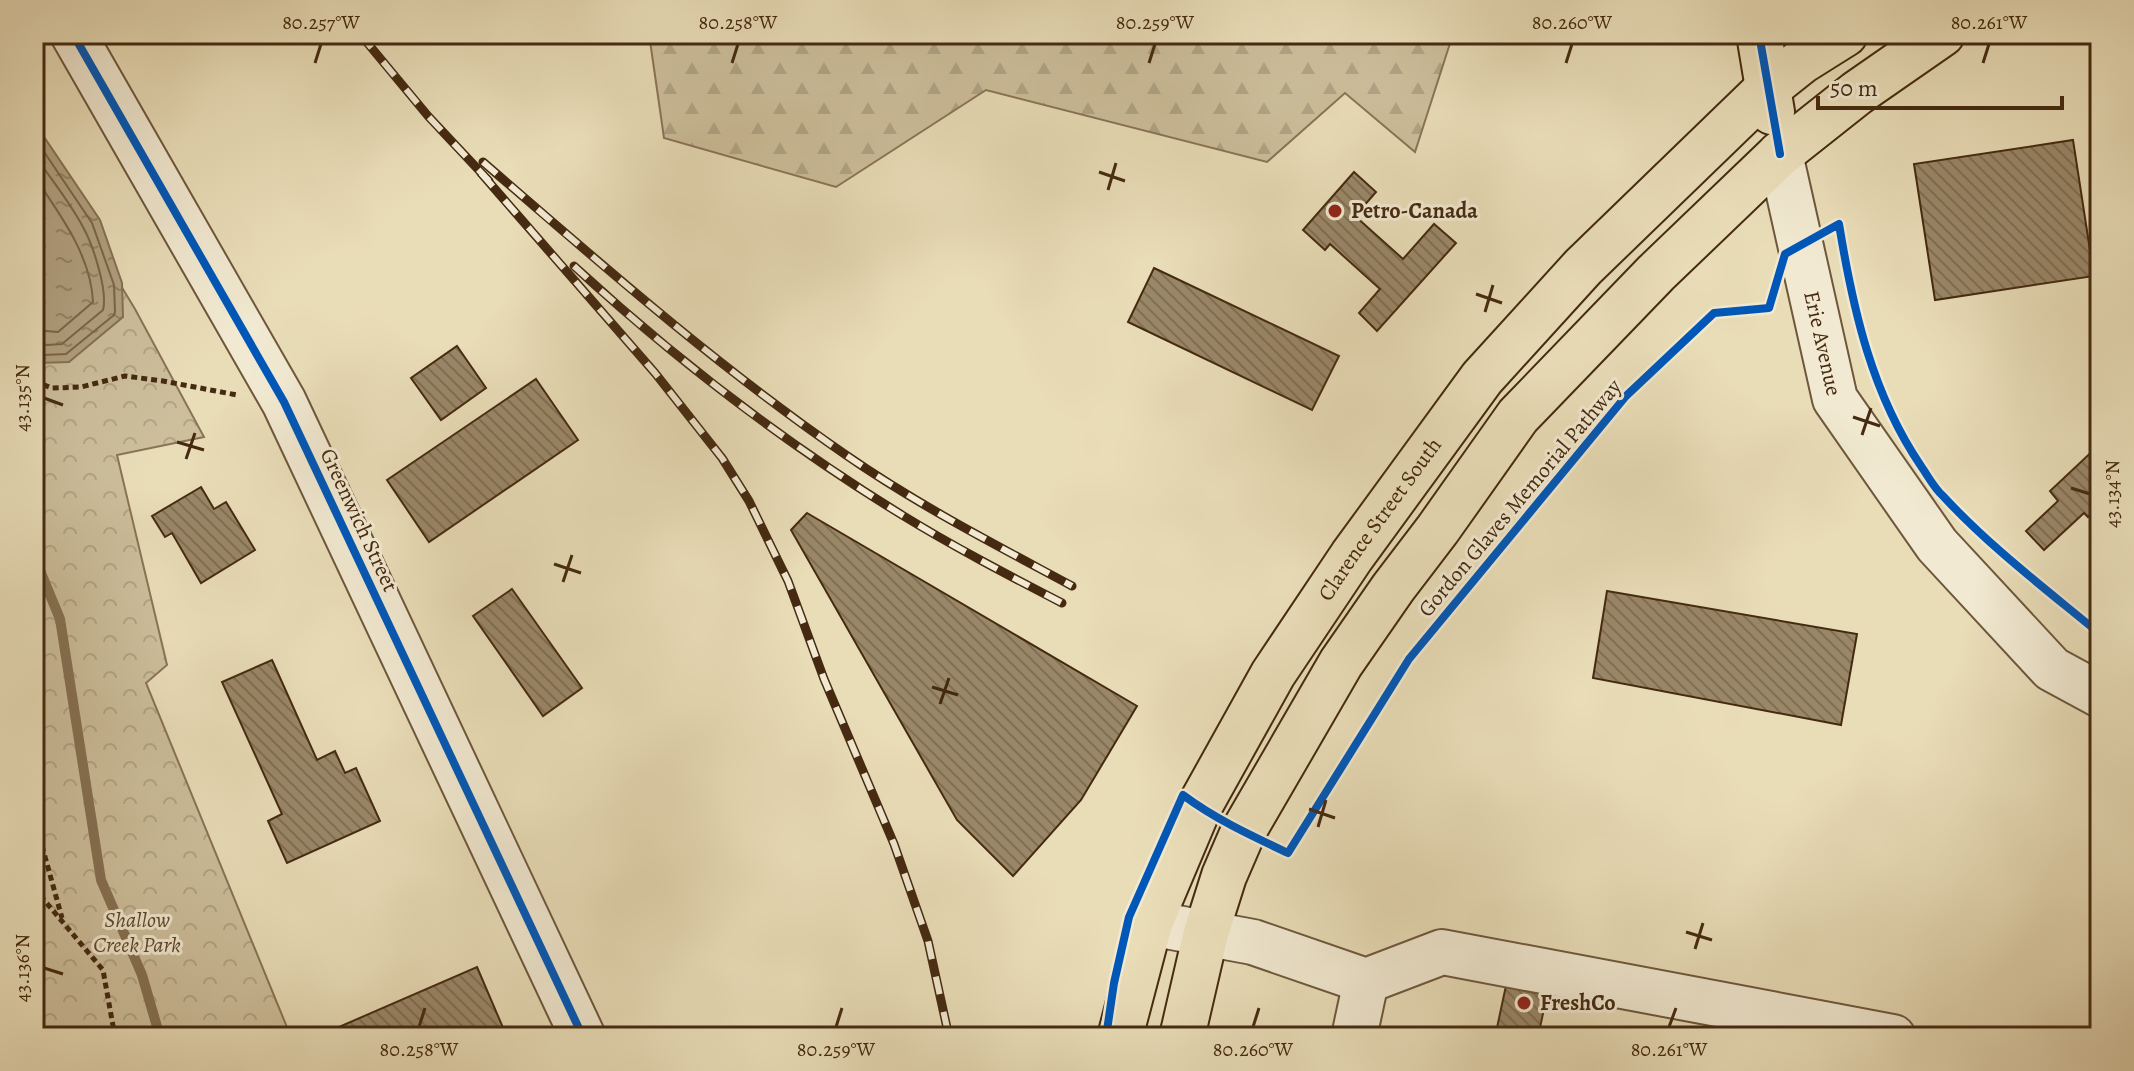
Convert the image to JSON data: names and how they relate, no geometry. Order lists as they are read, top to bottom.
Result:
{
  "streets": {
    "main road": ["Erie Avenue", "Clarence Street South"],
    "street": ["Greenwich Street"],
    "cycle path": ["Gordon Glaves Memorial Pathway"]
  },
  "crossings": [
    ["Erie Avenue", "Clarence Street South"]
  ],
  "parks": ["Shallow Creek Park"],
  "places": ["Petro-Canada", "FreshCo"],
  "scale_bar": "50 m",
  "coordinates": [
    "80.257°W",
    "80.258°W",
    "80.259°W",
    "80.260°W",
    "80.261°W",
    "43.135°N",
    "43.134°N",
    "43.136°N"
  ]
}
